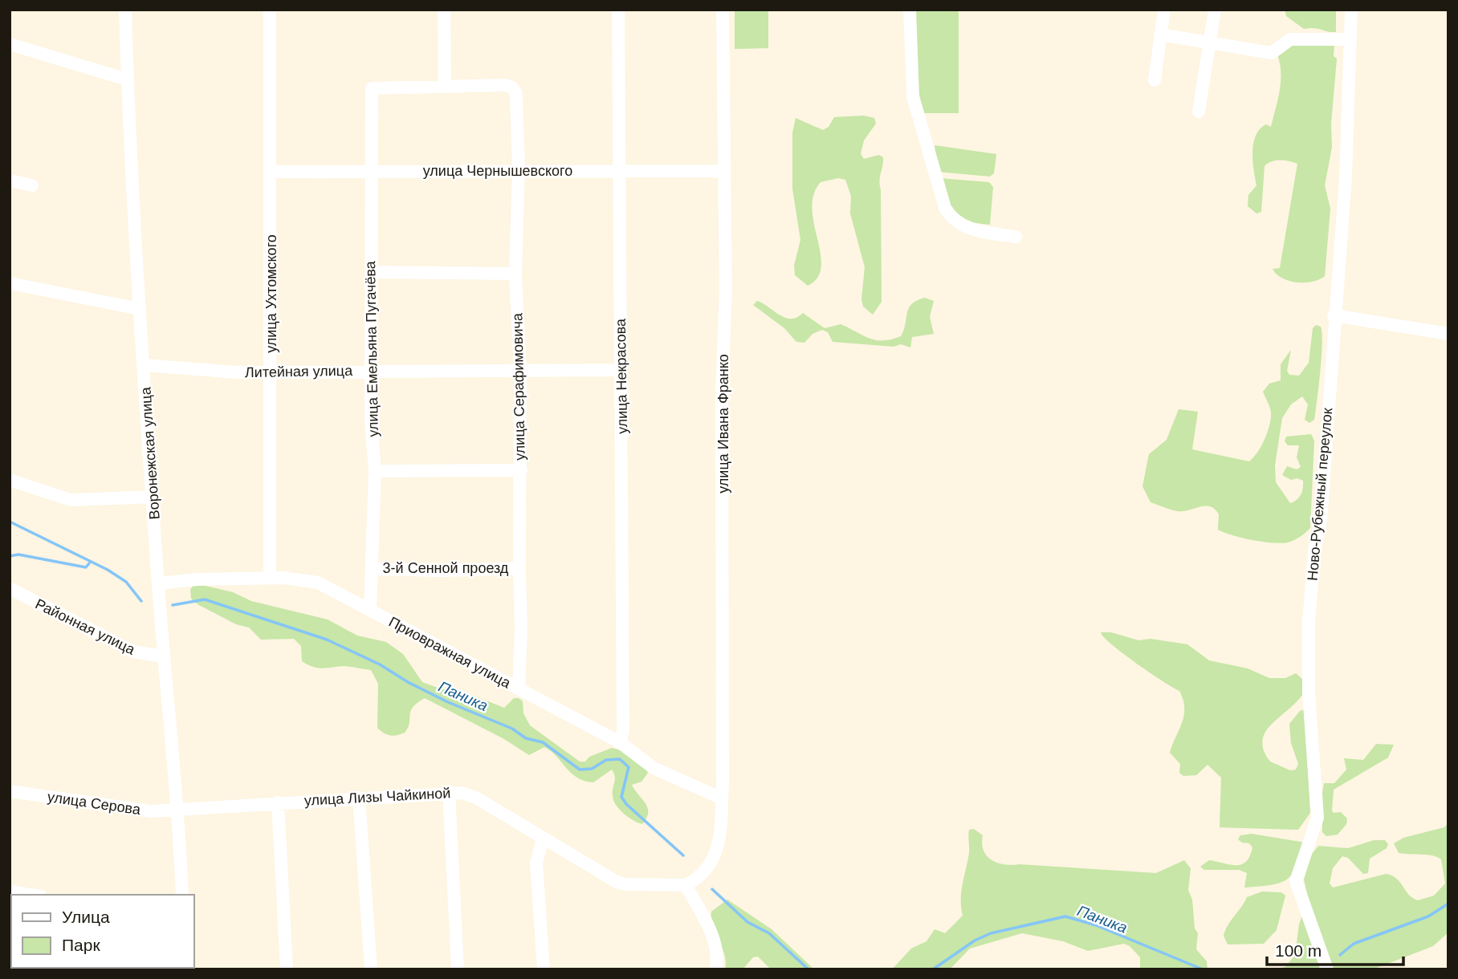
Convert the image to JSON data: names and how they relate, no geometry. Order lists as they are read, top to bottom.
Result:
{
  "streets": {
    "street": [
      "улица Чернышевского",
      "улица Ухтомского",
      "улица Емельяна Пугачёва",
      "Литейная улица",
      "улица Некрасова",
      "улица Серафимовича",
      "улица Ивана Франко",
      "Воронежская улица",
      "Ново-Рубежный переулок",
      "3-й Сенной проезд",
      "Районная улица",
      "Приовражная улица",
      "улица Лизы Чайкиной",
      "улица Серова"
    ]
  },
  "crossings": [
    ["улица Чернышевского", "улица Ухтомского"],
    ["улица Чернышевского", "улица Емельяна Пугачёва"],
    ["улица Чернышевского", "улица Некрасова"],
    ["улица Чернышевского", "улица Серафимовича"],
    ["улица Чернышевского", "улица Ивана Франко"],
    ["улица Ухтомского", "Литейная улица"],
    ["улица Ухтомского", "Приовражная улица"],
    ["улица Емельяна Пугачёва", "Литейная улица"],
    ["улица Емельяна Пугачёва", "улица Серафимовича"],
    ["улица Емельяна Пугачёва", "3-й Сенной проезд"],
    ["улица Емельяна Пугачёва", "Приовражная улица"],
    ["Литейная улица", "улица Некрасова"],
    ["Литейная улица", "улица Серафимовича"],
    ["Литейная улица", "Воронежская улица"],
    ["улица Некрасова", "Приовражная улица"],
    ["улица Серафимовича", "3-й Сенной проезд"],
    ["улица Серафимовича", "Приовражная улица"],
    ["улица Ивана Франко", "Приовражная улица"],
    ["улица Ивана Франко", "улица Лизы Чайкиной"],
    ["Воронежская улица", "Районная улица"],
    ["Воронежская улица", "Приовражная улица"],
    ["Воронежская улица", "улица Лизы Чайкиной"],
    ["Воронежская улица", "улица Серова"],
    ["улица Лизы Чайкиной", "улица Серова"]
  ],
  "water": ["Паника"],
  "legend": ["Улица", "Парк"],
  "scale_bar": "100 m"
}
